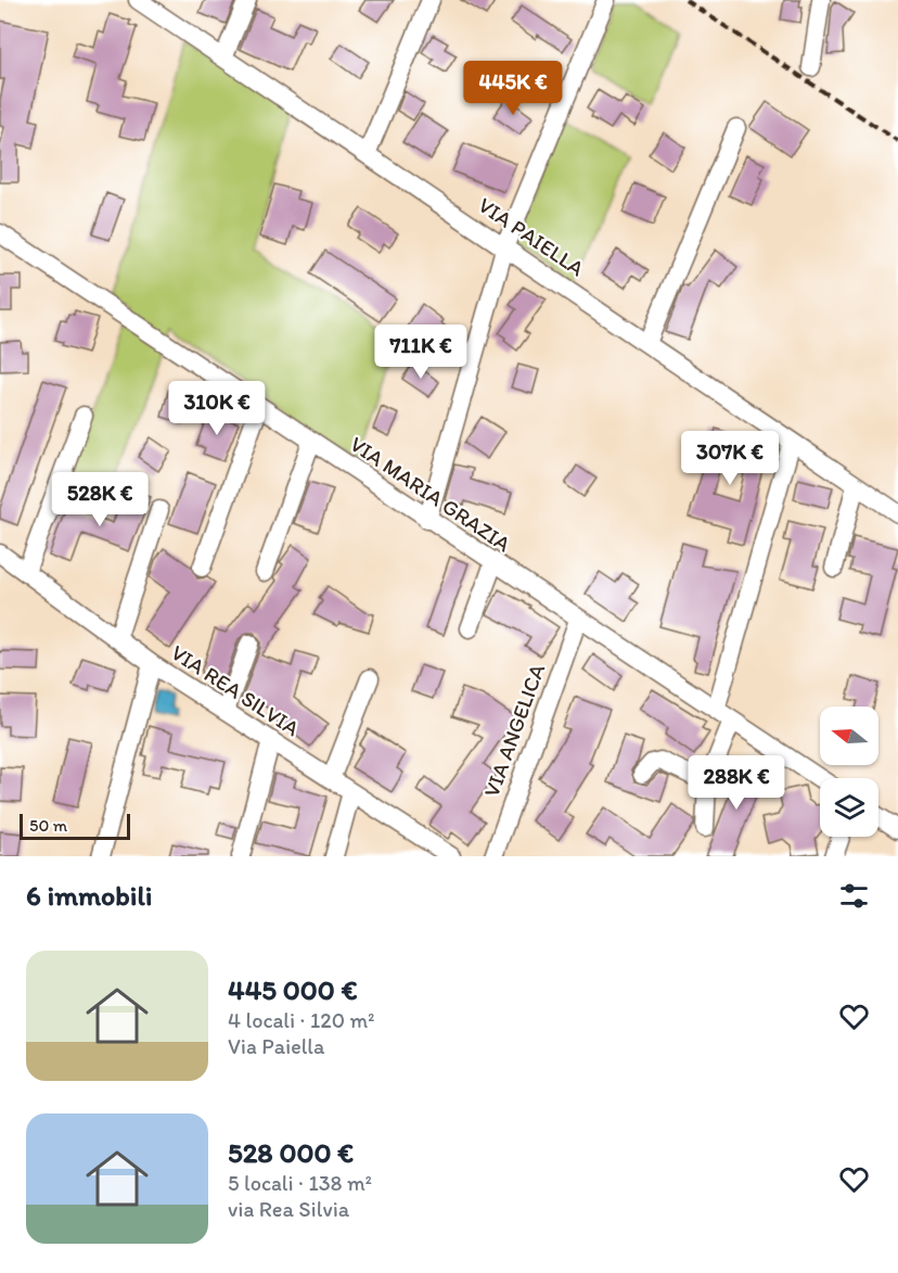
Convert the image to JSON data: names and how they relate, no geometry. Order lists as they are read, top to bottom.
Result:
{
  "streets": {
    "street": [
      "VIA PAIELLA",
      "VIA MARIA GRAZIA",
      "VIA REA SILVIA",
      "VIA ANGELICA"
    ]
  },
  "crossings": [
    ["VIA MARIA GRAZIA", "VIA ANGELICA"]
  ],
  "scale_bar": "50 m",
  "north": "left",
  "page": {
    "price": [
      "445K €",
      "711K €",
      "310K €",
      "307K €",
      "528K €",
      "288K €"
    ],
    "scale": "50 m",
    "heading": "6 immobili",
    "list": [
      {
        "name": "445 000 €",
        "note": "4 locali · 120 m² · Via Paiella"
      },
      {
        "name": "528 000 €",
        "note": "5 locali · 138 m² · via Rea Silvia"
      }
    ]
  }
}
